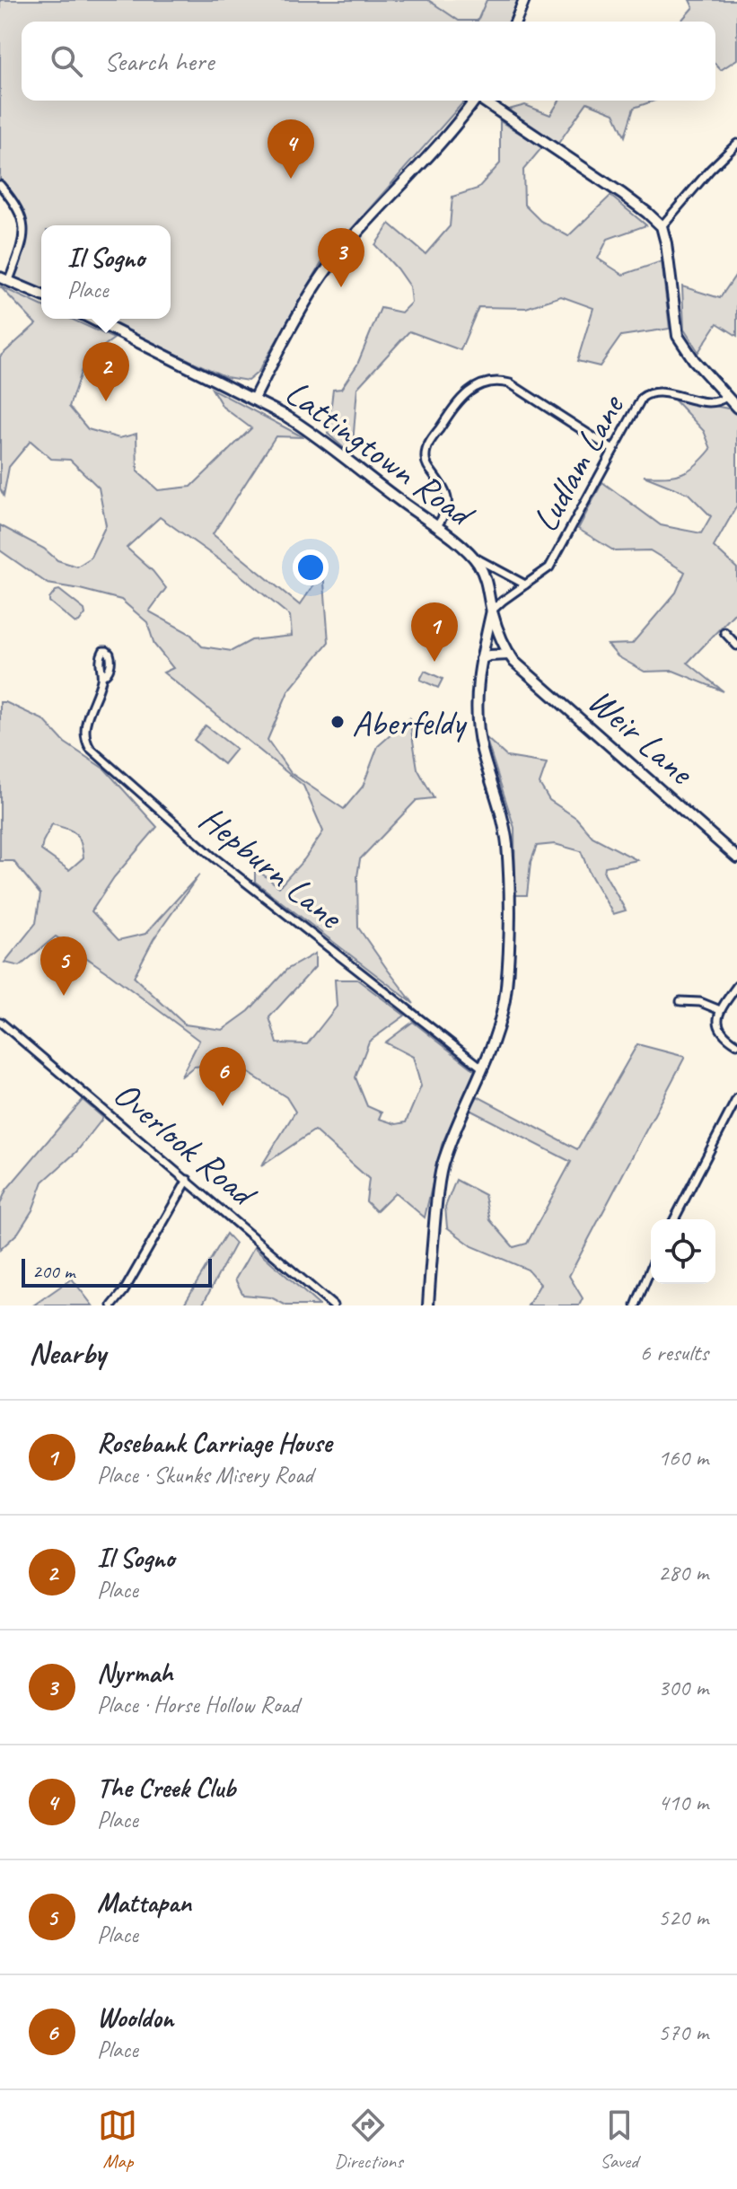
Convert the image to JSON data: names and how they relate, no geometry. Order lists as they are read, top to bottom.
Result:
{
  "streets": {
    "main road": ["Lattingtown Road", "Weir Lane"],
    "street": ["Ludlam Lane", "Hepburn Lane", "Overlook Road"]
  },
  "crossings": [
    ["Lattingtown Road", "Ludlam Lane"],
    ["Lattingtown Road", "Weir Lane"],
    ["Ludlam Lane", "Weir Lane"]
  ],
  "places": ["Aberfeldy"],
  "scale_bar": "200 m",
  "page": {
    "search": "Search here",
    "pins": [
      "4",
      "3",
      "2",
      "1",
      "5",
      "6"
    ],
    "popup": ["Il Sogno", "Place"],
    "scale": "200 m",
    "heading": ["Nearby", "6 results"],
    "list": [
      {
        "mark": "1",
        "name": "Rosebank Carriage House",
        "note": "Place · Skunks Misery Road",
        "value": "160 m"
      },
      {
        "mark": "2",
        "name": "Il Sogno",
        "note": "Place",
        "value": "280 m"
      },
      {
        "mark": "3",
        "name": "Nyrmah",
        "note": "Place · Horse Hollow Road",
        "value": "300 m"
      },
      {
        "mark": "4",
        "name": "The Creek Club",
        "note": "Place",
        "value": "410 m"
      },
      {
        "mark": "5",
        "name": "Mattapan",
        "note": "Place",
        "value": "520 m"
      },
      {
        "mark": "6",
        "name": "Wooldon",
        "note": "Place",
        "value": "570 m"
      }
    ],
    "nav": ["Map", "Directions", "Saved"]
  }
}
